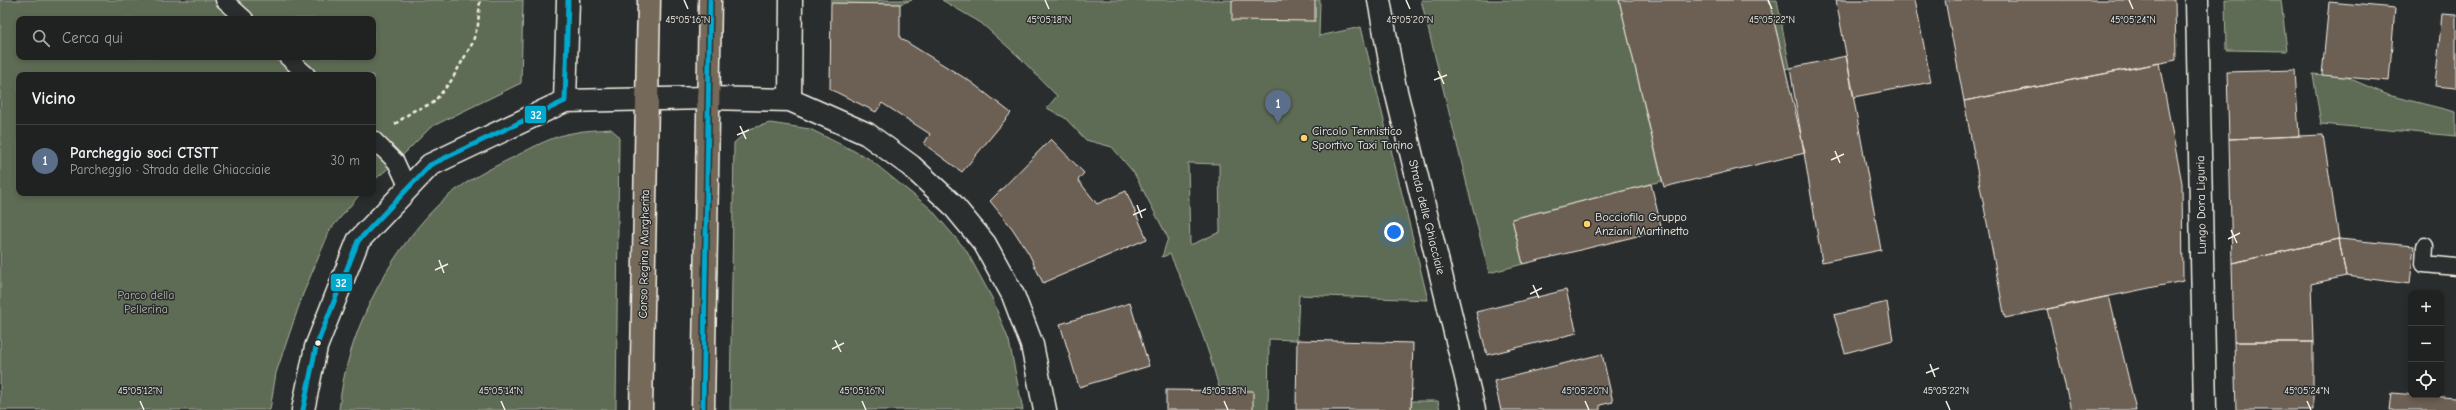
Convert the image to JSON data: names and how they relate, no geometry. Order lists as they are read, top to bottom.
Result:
{
  "streets": {
    "main road": ["Corso Regina Margherita"],
    "street": ["Lungo Dora Liguria", "Strada delle Ghiacciaie"]
  },
  "parks": ["Parco della Pellerina"],
  "places": ["Circolo Tennistico Sportivo Taxi Torino", "Bocciofila Gruppo Anziani Martinetto"],
  "lines": ["transit line 32"],
  "page": {
    "search": "Cerca qui",
    "heading": "Vicino",
    "pins": "1",
    "list": [
      {
        "mark": "1",
        "name": "Parcheggio soci CTSTT",
        "note": "Parcheggio · Strada delle Ghiacciaie",
        "value": "30 m"
      }
    ],
    "map_buttons": ["+", "−"]
  },
  "coordinates": [
    "45°05'16\"N",
    "45°05'24\"N",
    "45°05'18\"N",
    "45°05'20\"N",
    "45°05'22\"N",
    "45°05'12\"N",
    "45°05'14\"N"
  ]
}
